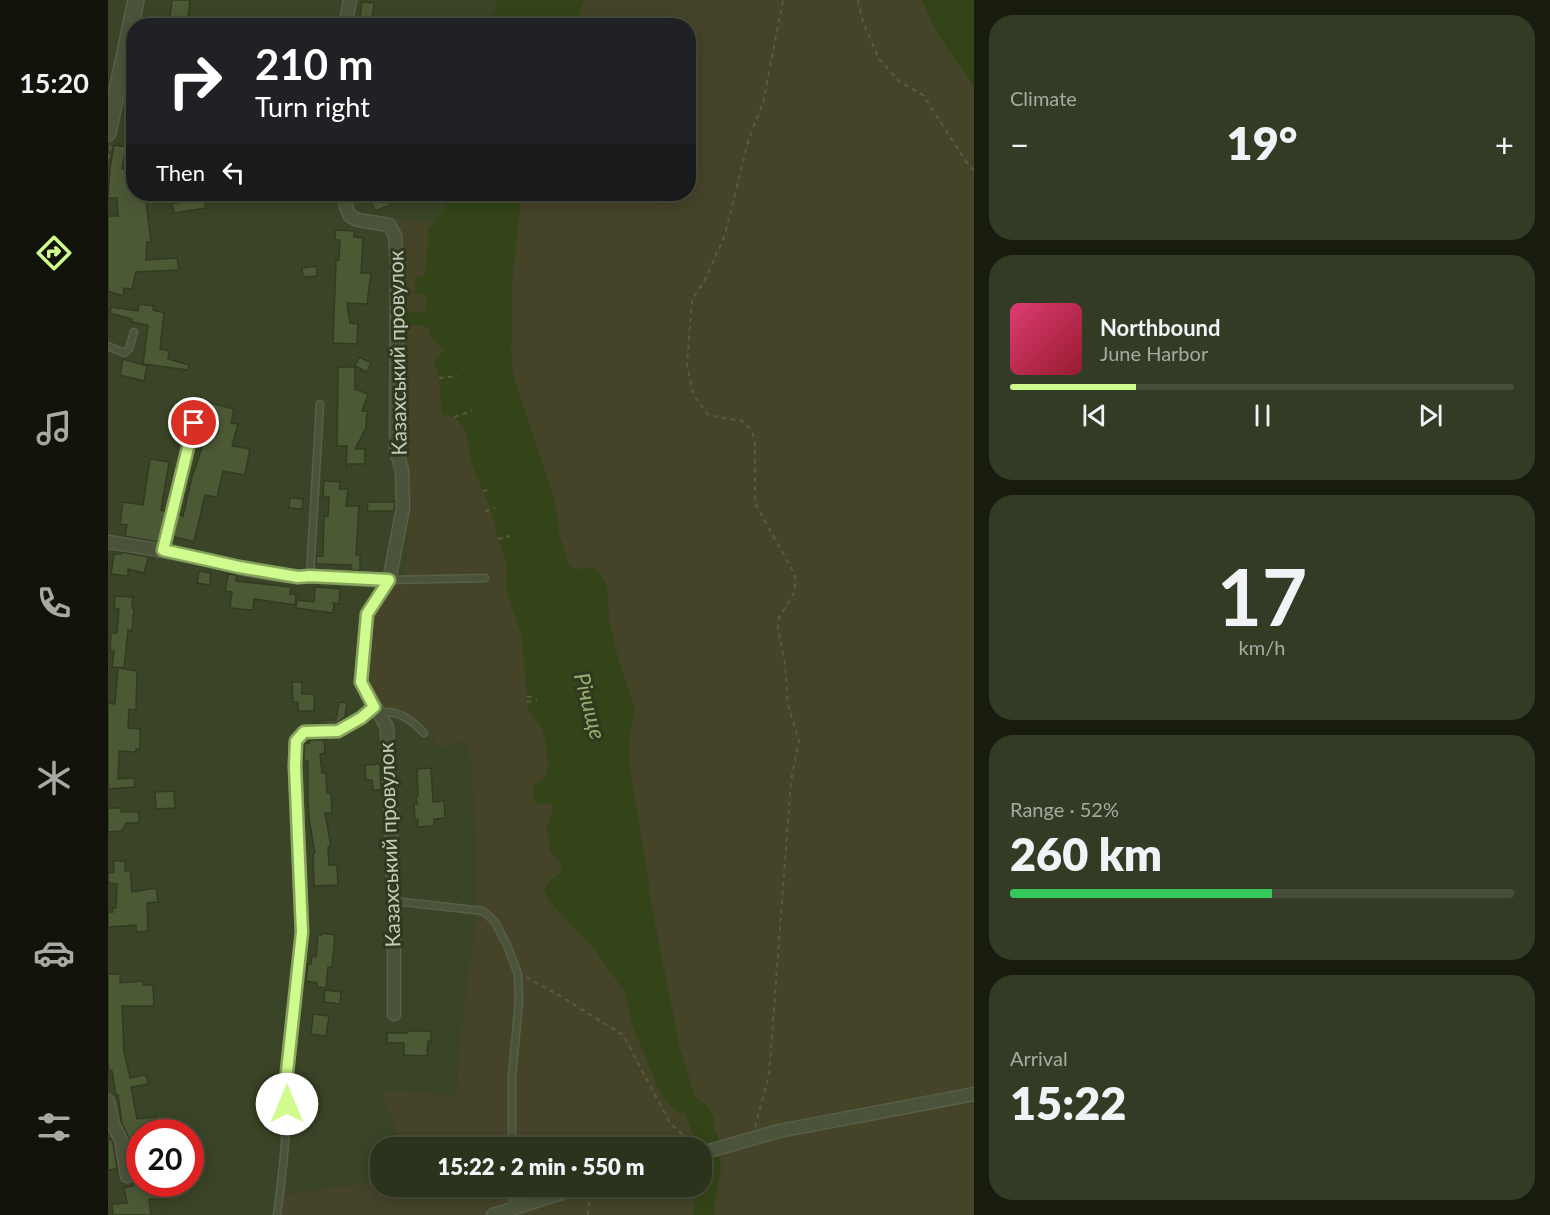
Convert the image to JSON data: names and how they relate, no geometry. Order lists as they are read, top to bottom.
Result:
{
  "streets": {
    "street": ["Казахський провулок"]
  },
  "water": ["Річище"],
  "page": {
    "tabs": "15:20",
    "tile": [
      "Climate",
      ["17", "km/h"],
      ["Range · 52%", "260 km"],
      ["Arrival", "15:22"]
    ],
    "turn": ["210 m", "Turn right"],
    "heat": ["−", "19°", "+"],
    "then": "Then",
    "song": ["Northbound", "June Harbor"],
    "limit": "20",
    "trip": "15:22 · 2 min · 550 m"
  }
}
